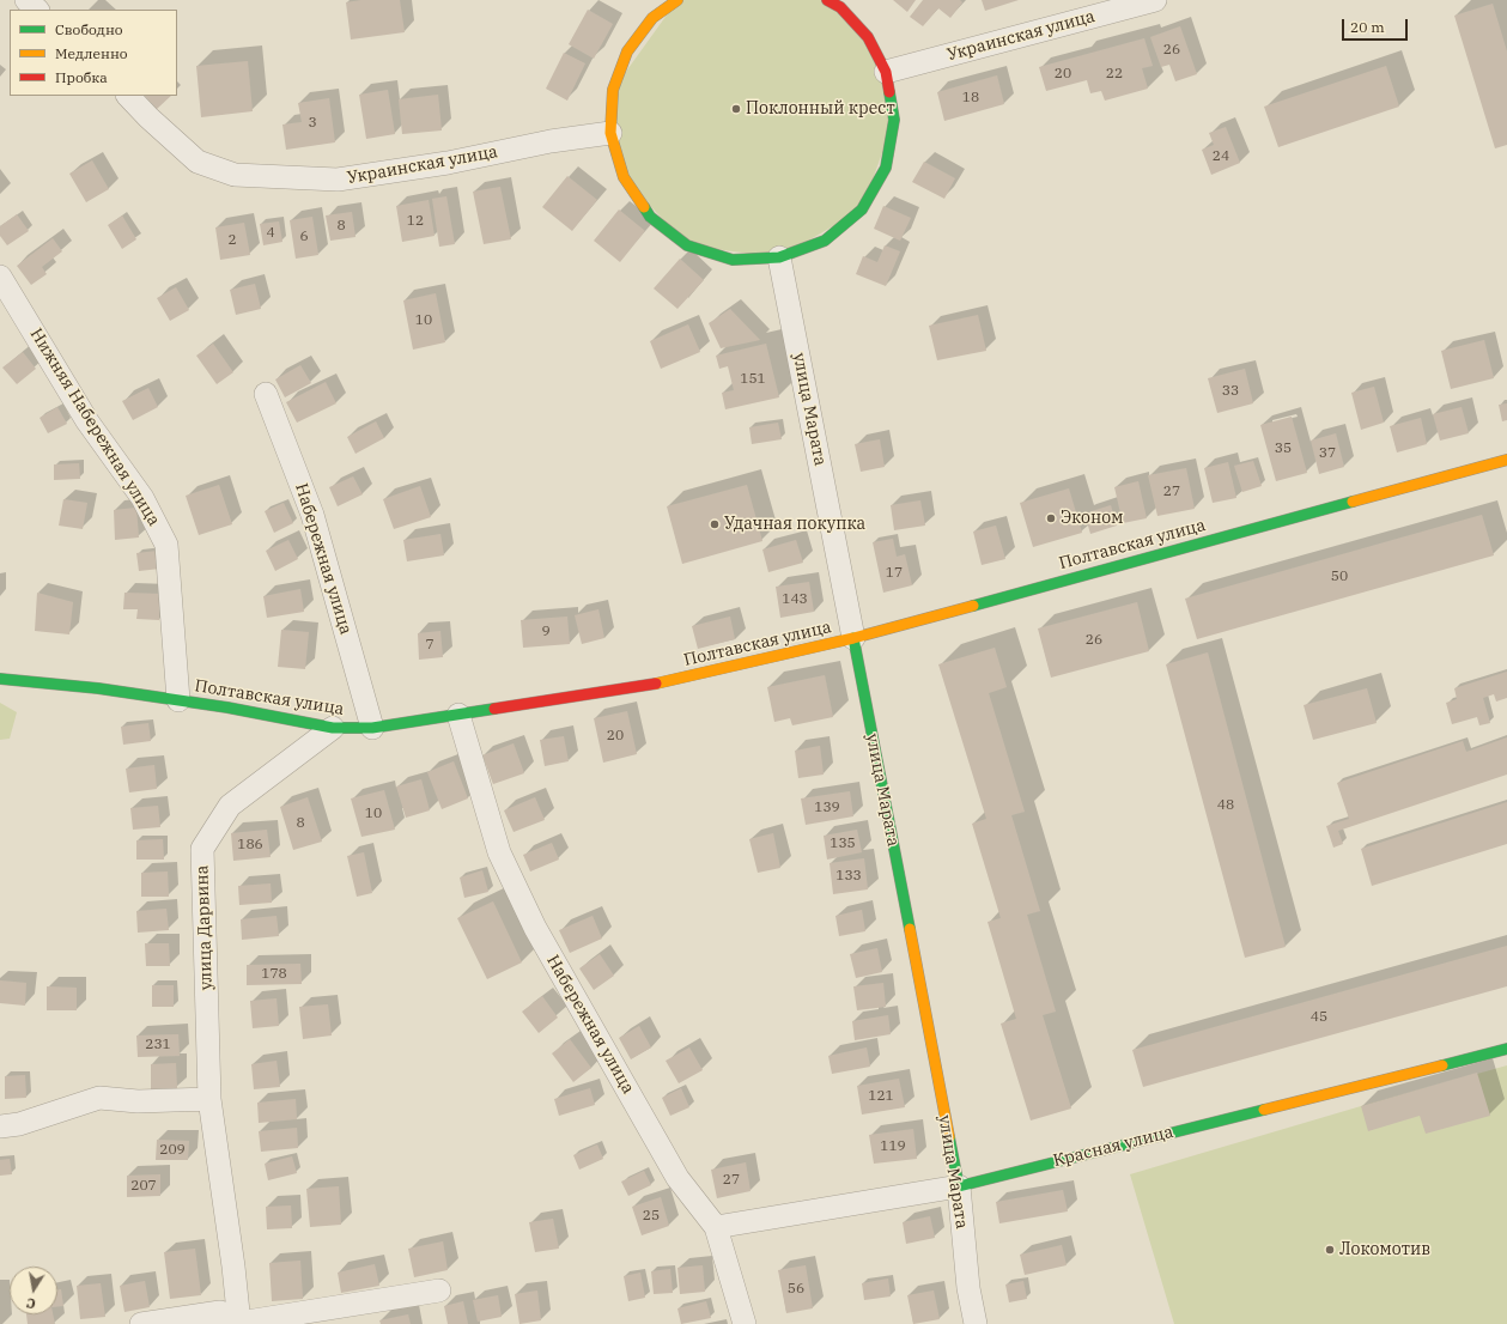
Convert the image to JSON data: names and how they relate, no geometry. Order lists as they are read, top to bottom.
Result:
{
  "streets": {
    "street": [
      "Украинская улица",
      "улица Марата",
      "Нижняя Набережная улица",
      "Полтавская улица",
      "Набережная улица",
      "улица Дарвина",
      "Красная улица"
    ]
  },
  "crossings": [
    ["улица Марата", "Полтавская улица"],
    ["улица Марата", "Красная улица"],
    ["Нижняя Набережная улица", "Полтавская улица"],
    ["Полтавская улица", "Набережная улица"],
    ["Полтавская улица", "улица Дарвина"],
    ["Набережная улица", "Красная улица"]
  ],
  "places": [
    "Поклонный крест",
    "Эконом",
    "Удачная покупка",
    "Локомотив"
  ],
  "house_numbers": [
    "26",
    "20",
    "22",
    "18",
    "3",
    "24",
    "12",
    "8",
    "4",
    "6",
    "2",
    "10",
    "151",
    "33",
    "35",
    "37",
    "27",
    "17",
    "50",
    "143",
    "9",
    "26",
    "7",
    "20",
    "48",
    "139",
    "10",
    "8",
    "135",
    "186",
    "133",
    "178",
    "45",
    "231",
    "121",
    "119",
    "209",
    "27",
    "207",
    "25",
    "56"
  ],
  "legend": ["Свободно", "Медленно", "Пробка"],
  "scale_bar": "20 m",
  "north": "bottom"
}
